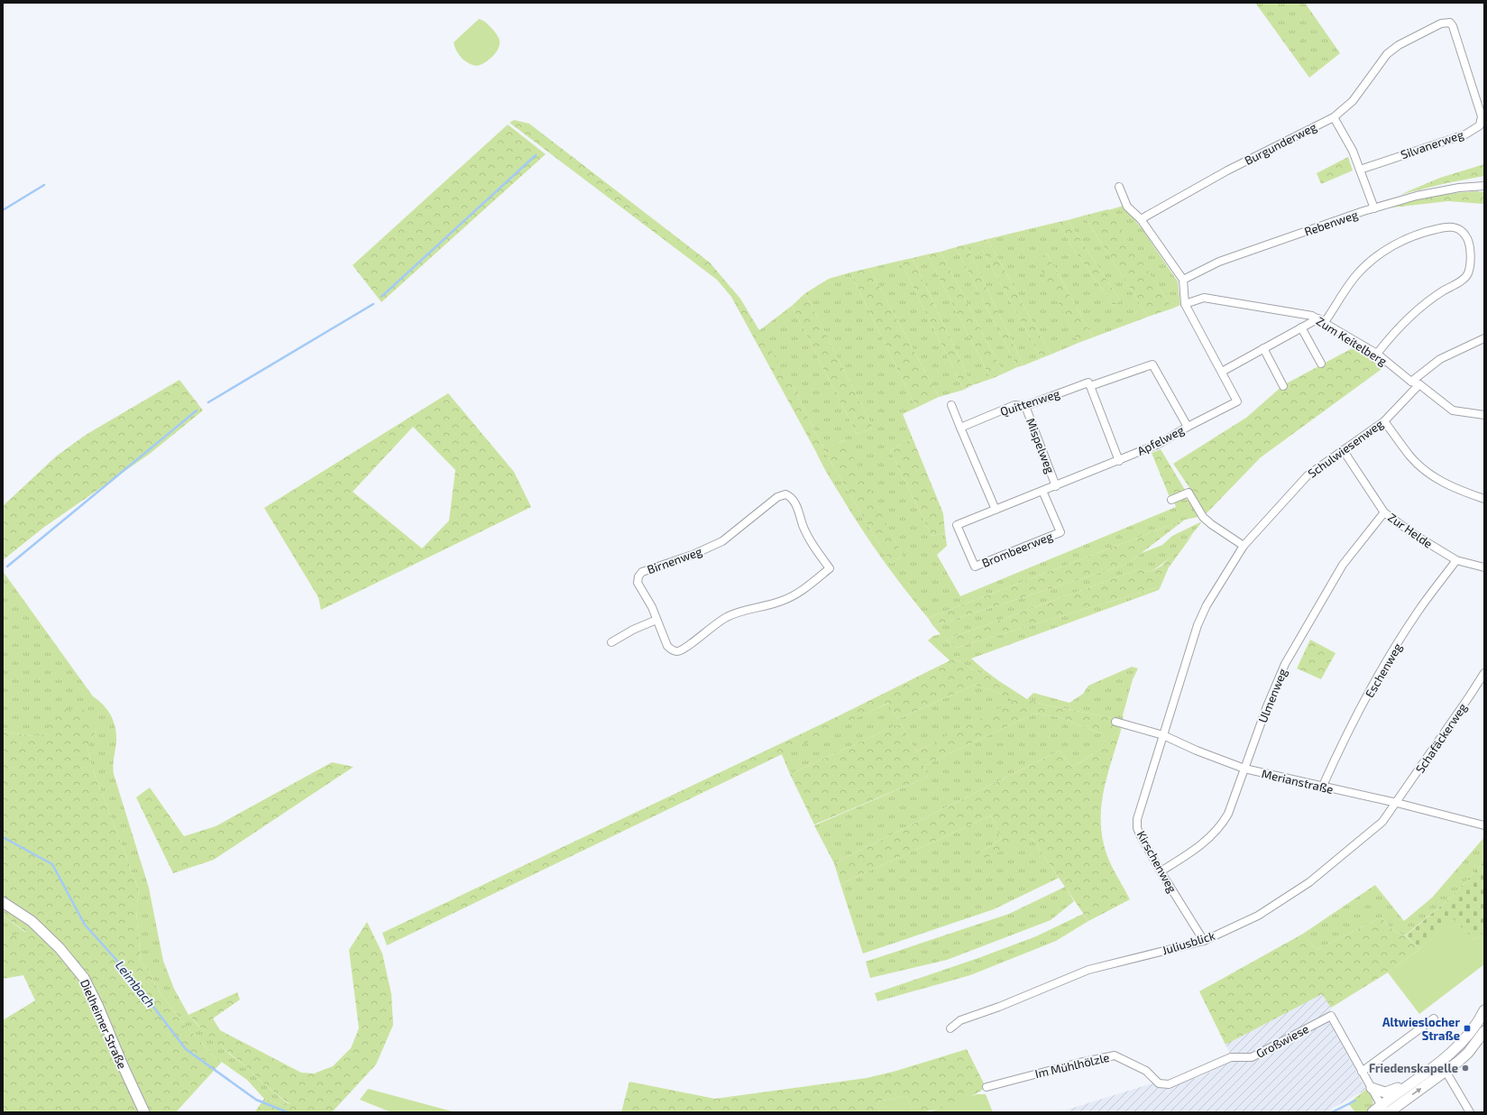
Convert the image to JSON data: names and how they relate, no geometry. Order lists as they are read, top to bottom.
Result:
{
  "streets": {
    "main road": ["Dielheimer Straße"],
    "street": [
      "Burgunderweg",
      "Silvanerweg",
      "Rebenweg",
      "Zum Keitelberg",
      "Quittenweg",
      "Apfelweg",
      "Mispelweg",
      "Schulwiesenweg",
      "Zur Helde",
      "Brombeerweg",
      "Birnenweg",
      "Eschenweg",
      "Ulmenweg",
      "Schafäckerweg",
      "Merianstraße",
      "Kirschenweg",
      "Juliusblick",
      "Großwiese",
      "Im Mühlhölzle"
    ]
  },
  "crossings": [
    ["Burgunderweg", "Silvanerweg"],
    ["Rebenweg", "Apfelweg"],
    ["Zum Keitelberg", "Apfelweg"],
    ["Zum Keitelberg", "Schulwiesenweg"],
    ["Quittenweg", "Apfelweg"],
    ["Quittenweg", "Mispelweg"],
    ["Apfelweg", "Mispelweg"],
    ["Apfelweg", "Brombeerweg"],
    ["Schulwiesenweg", "Zur Helde"],
    ["Schulwiesenweg", "Merianstraße"],
    ["Schulwiesenweg", "Kirschenweg"],
    ["Zur Helde", "Eschenweg"],
    ["Zur Helde", "Ulmenweg"],
    ["Eschenweg", "Merianstraße"],
    ["Ulmenweg", "Merianstraße"],
    ["Ulmenweg", "Kirschenweg"],
    ["Schafäckerweg", "Merianstraße"],
    ["Schafäckerweg", "Juliusblick"],
    ["Merianstraße", "Kirschenweg"],
    ["Merianstraße", "Juliusblick"],
    ["Kirschenweg", "Juliusblick"],
    ["Großwiese", "Im Mühlhölzle"]
  ],
  "water": ["Leimbach"],
  "places": {
    "transit": ["Altwieslocher Straße"],
    "other": ["Friedenskapelle"]
  }
}
